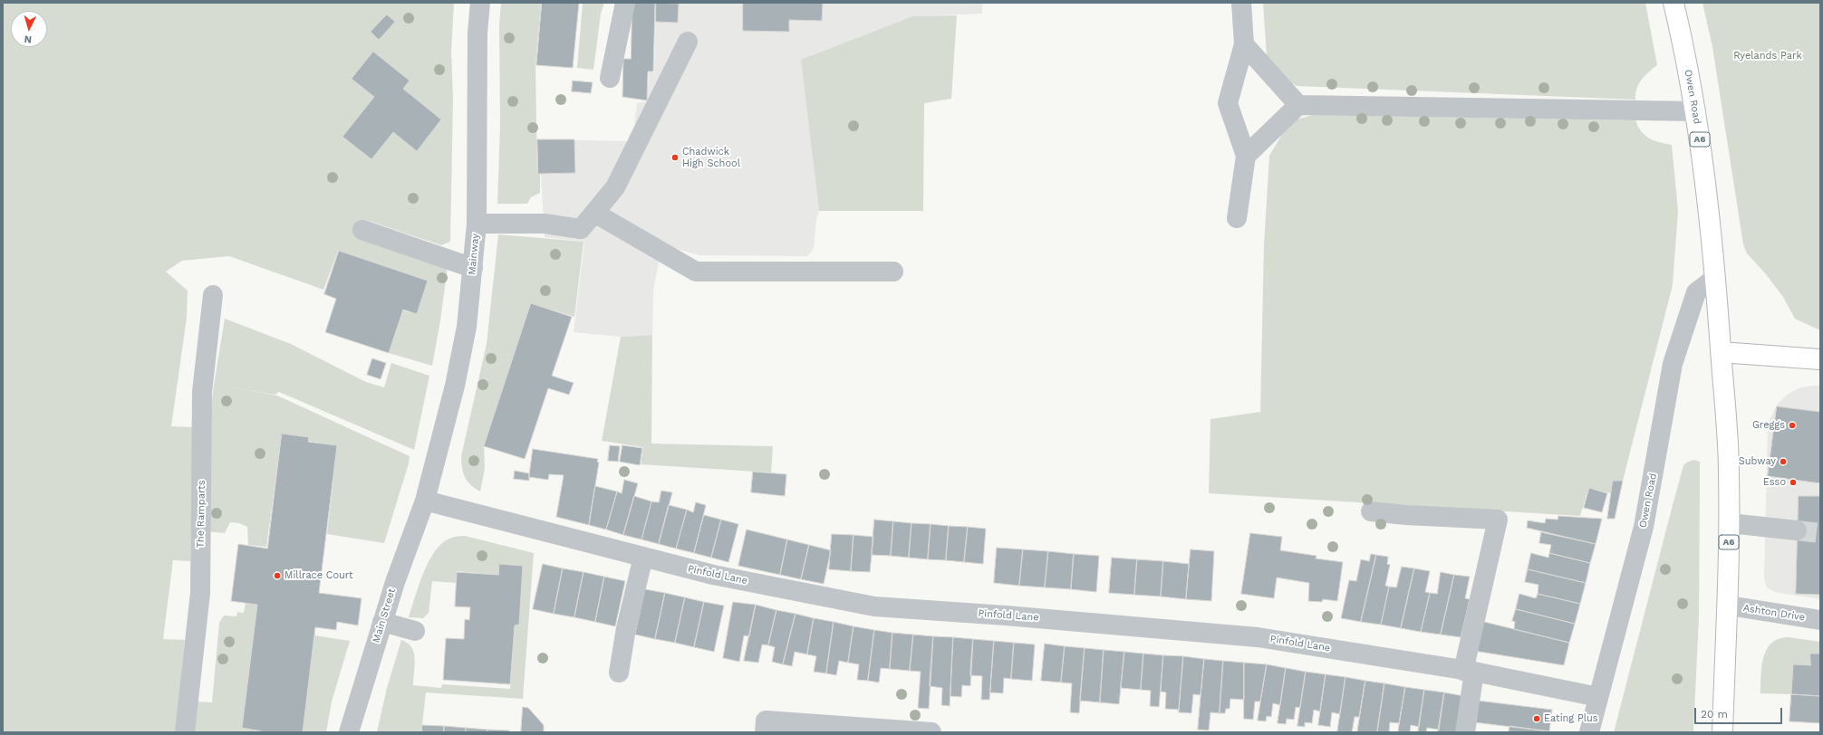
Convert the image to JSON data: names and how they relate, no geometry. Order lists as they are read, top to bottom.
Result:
{
  "streets": {
    "main road": ["Owen Road", "A6"],
    "street": [
      "Mainway",
      "The Ramparts",
      "Pinfold Lane",
      "Ashton Drive",
      "Main Street"
    ]
  },
  "crossings": [
    ["Owen Road", "Pinfold Lane"],
    ["Owen Road", "Ashton Drive"],
    ["Mainway", "Pinfold Lane"],
    ["Mainway", "Main Street"],
    ["Pinfold Lane", "Main Street"]
  ],
  "parks": ["Ryelands Park"],
  "places": [
    "Chadwick High School",
    "Greggs",
    "Subway",
    "Esso",
    "Millrace Court",
    "Eating Plus"
  ],
  "scale_bar": "20 m",
  "north": "bottom"
}
